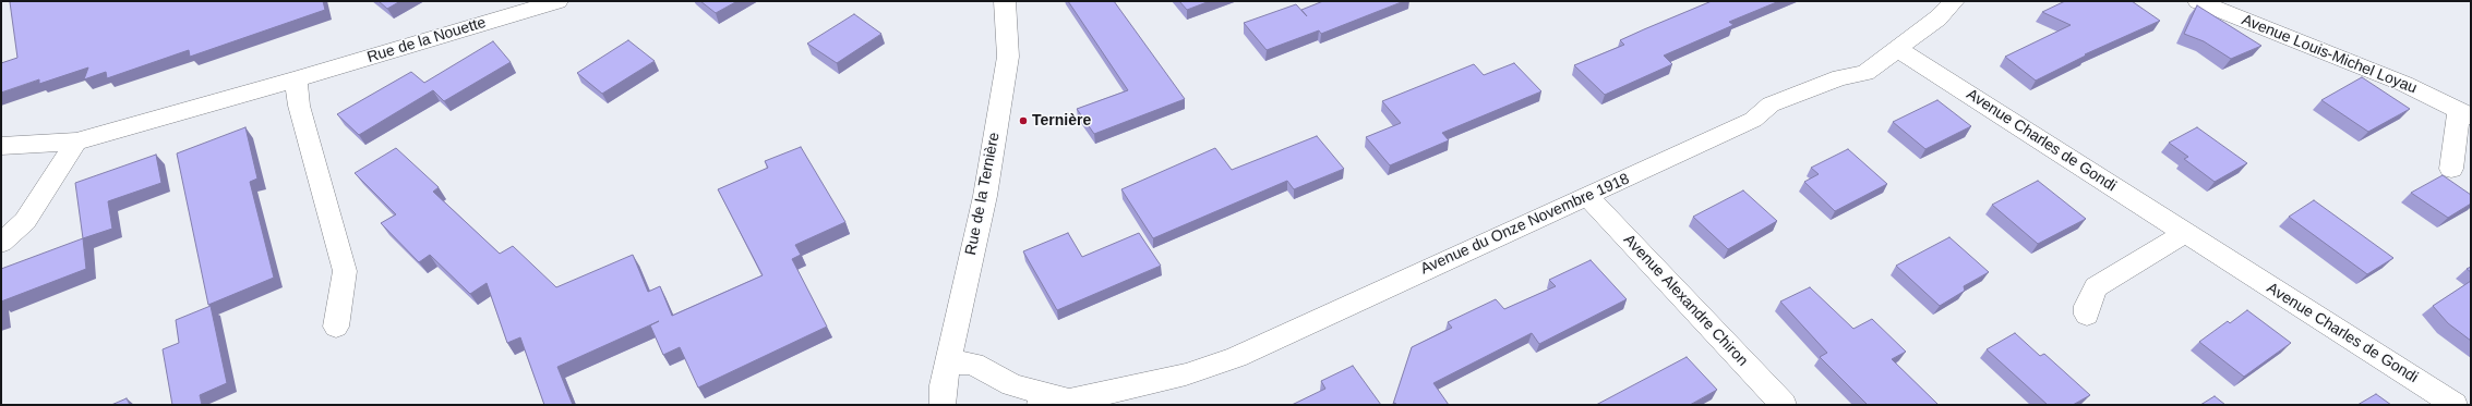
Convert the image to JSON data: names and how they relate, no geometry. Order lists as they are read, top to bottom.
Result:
{
  "streets": {
    "street": [
      "Rue de la Nouette",
      "Avenue Louis-Michel Loyau",
      "Avenue Charles de Gondi",
      "Rue de la Ternière",
      "Avenue du Onze Novembre 1918",
      "Avenue Alexandre Chiron"
    ]
  },
  "crossings": [
    ["Avenue Charles de Gondi", "Avenue du Onze Novembre 1918"],
    ["Rue de la Ternière", "Avenue du Onze Novembre 1918"],
    ["Avenue du Onze Novembre 1918", "Avenue Alexandre Chiron"]
  ],
  "places": ["Ternière"]
}
